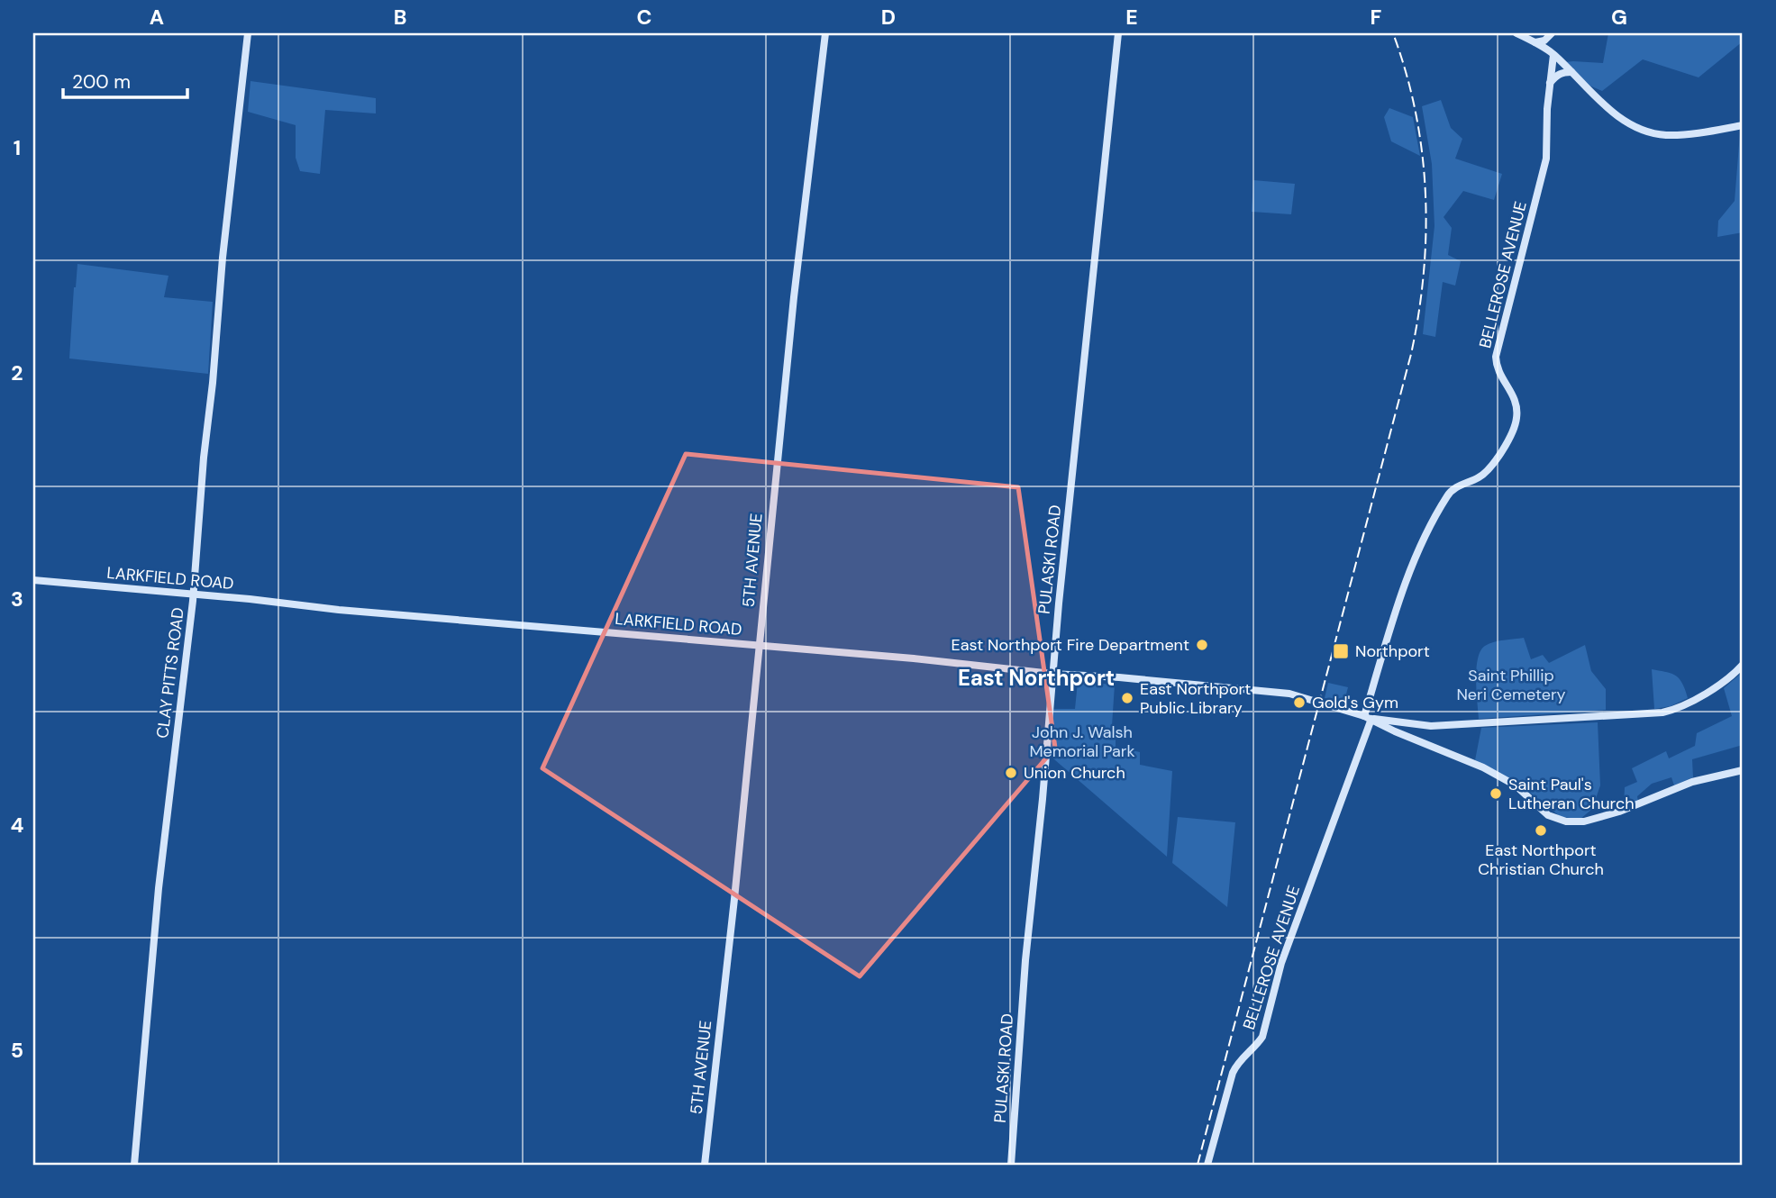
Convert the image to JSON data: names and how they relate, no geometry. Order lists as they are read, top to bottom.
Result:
{
  "streets": {
    "main road": [
      "BELLEROSE AVENUE",
      "PULASKI ROAD",
      "5TH AVENUE",
      "LARKFIELD ROAD",
      "CLAY PITTS ROAD"
    ]
  },
  "crossings": [
    ["BELLEROSE AVENUE", "LARKFIELD ROAD"],
    ["PULASKI ROAD", "LARKFIELD ROAD"],
    ["5TH AVENUE", "LARKFIELD ROAD"],
    ["LARKFIELD ROAD", "CLAY PITTS ROAD"]
  ],
  "districts": ["East Northport"],
  "parks": ["Saint Phillip Neri Cemetery", "John J. Walsh Memorial Park"],
  "places": {
    "other": [
      "East Northport Fire Department",
      "East Northport Public Library",
      "Gold's Gym",
      "Union Church",
      "Saint Paul's Lutheran Church",
      "East Northport Christian Church"
    ],
    "transit": ["Northport"]
  },
  "scale_bar": "200 m",
  "grid": {
    "columns": [
      "A",
      "B",
      "C",
      "D",
      "E",
      "F",
      "G"
    ],
    "rows": [
      "1",
      "2",
      "3",
      "4",
      "5"
    ]
  }
}
